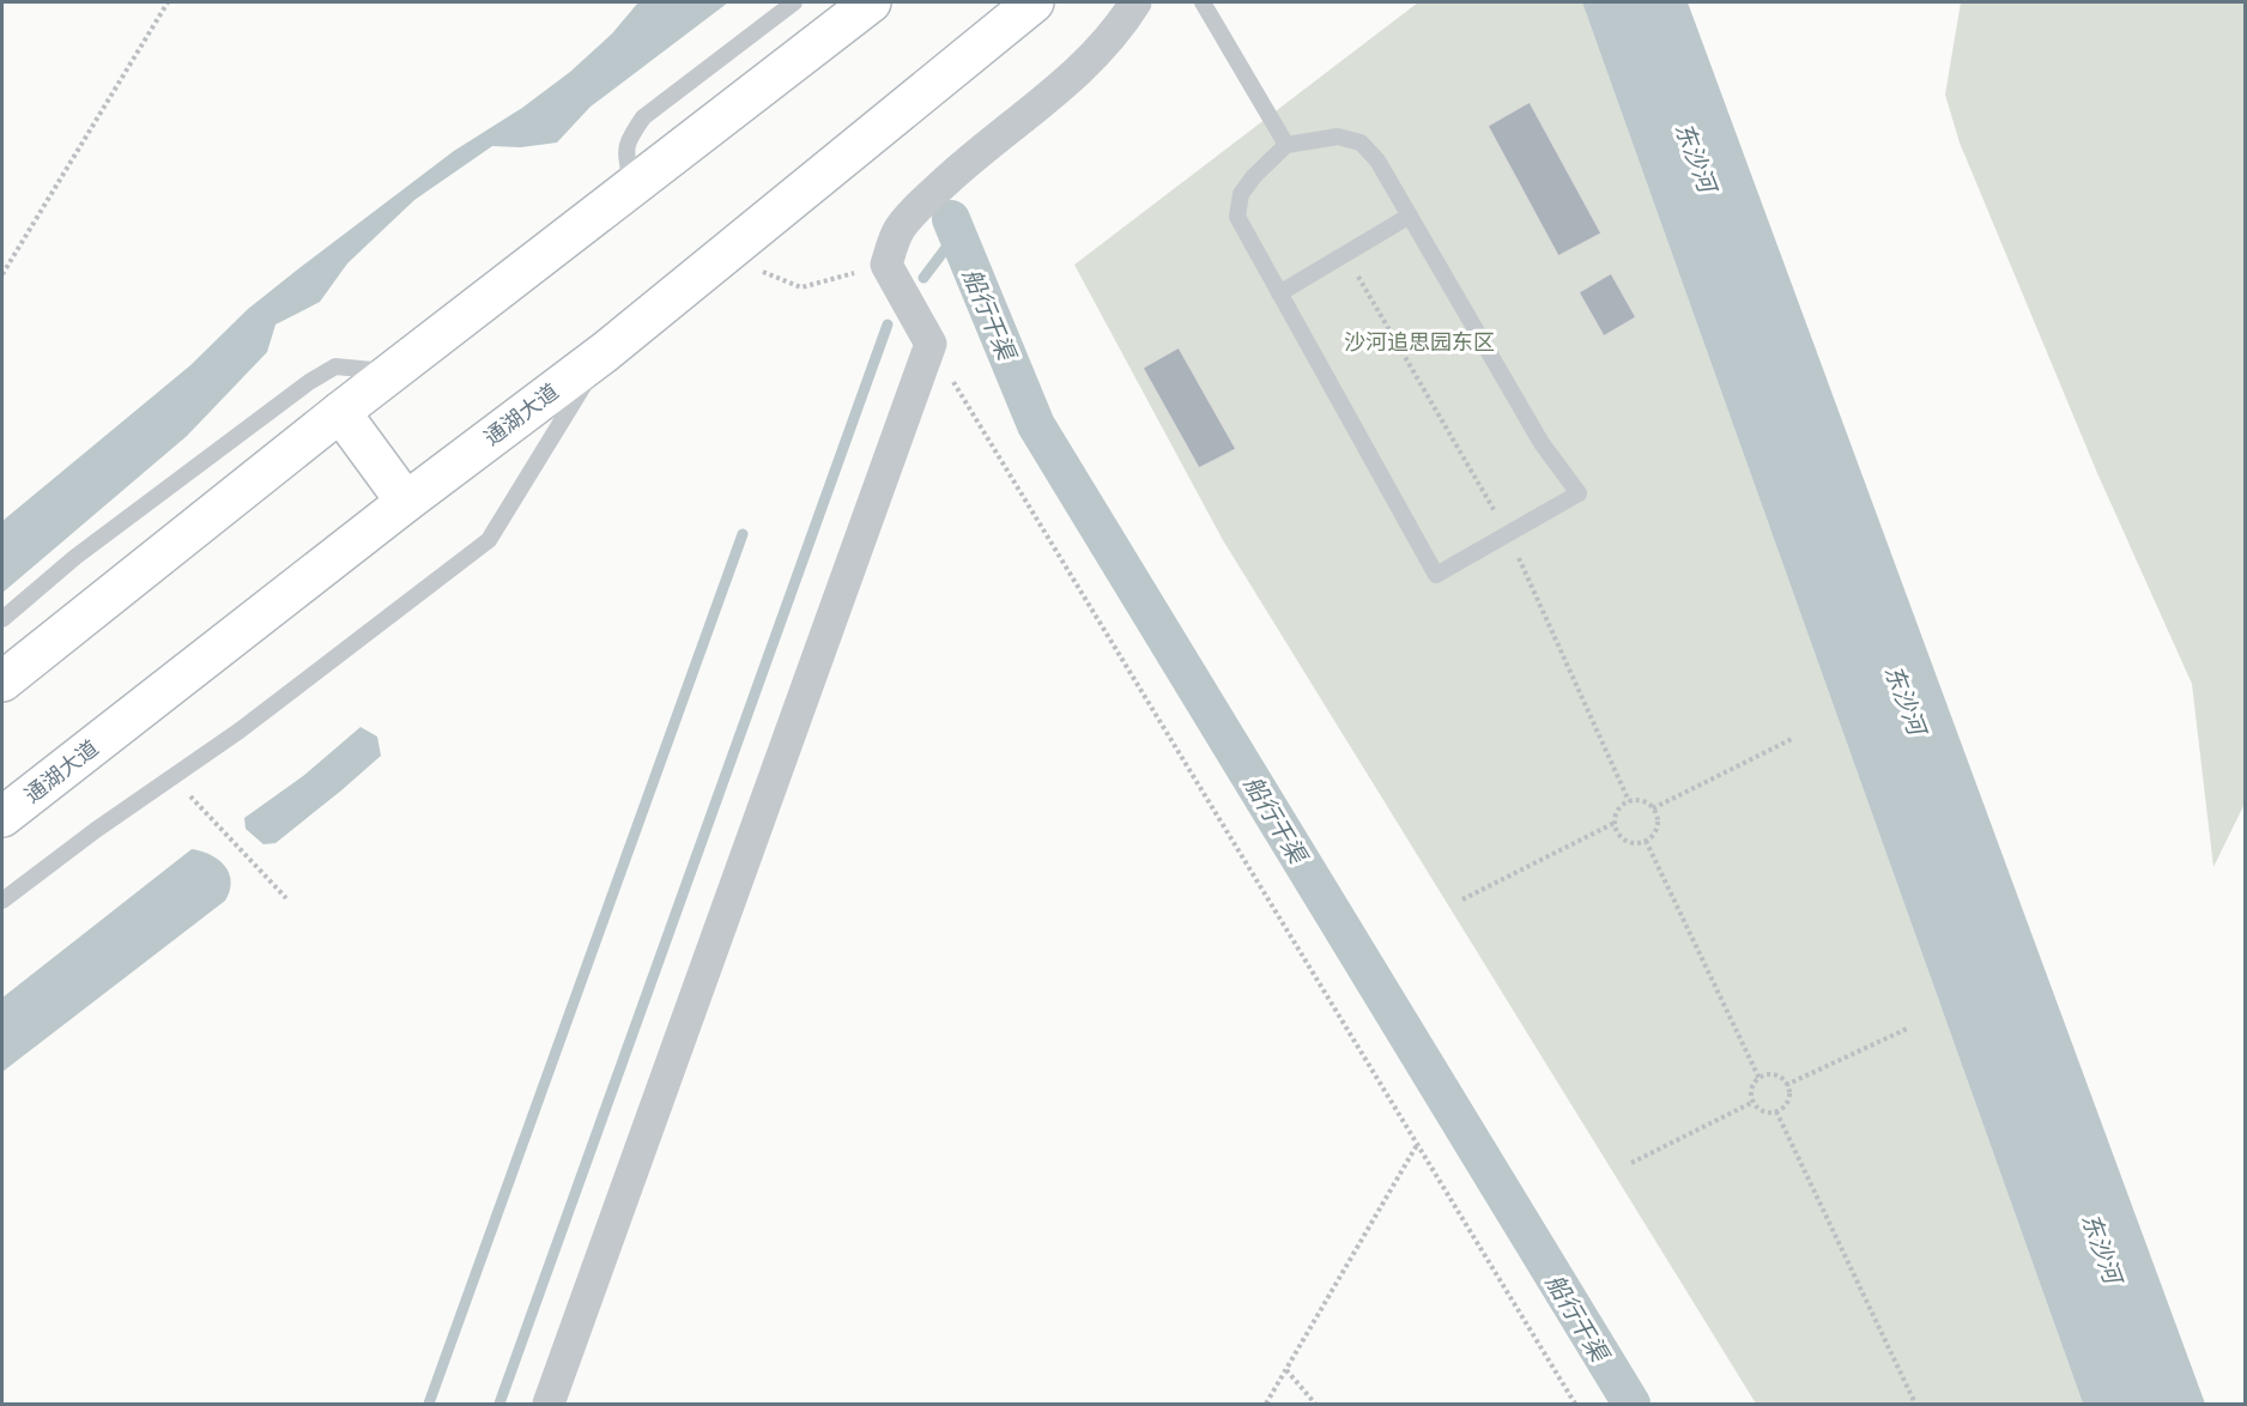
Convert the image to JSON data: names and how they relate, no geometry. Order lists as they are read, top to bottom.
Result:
{
  "streets": {
    "street": ["通湖大道"]
  },
  "water": ["东沙河", "船行干渠"],
  "parks": ["沙河追思园东区"]
}
